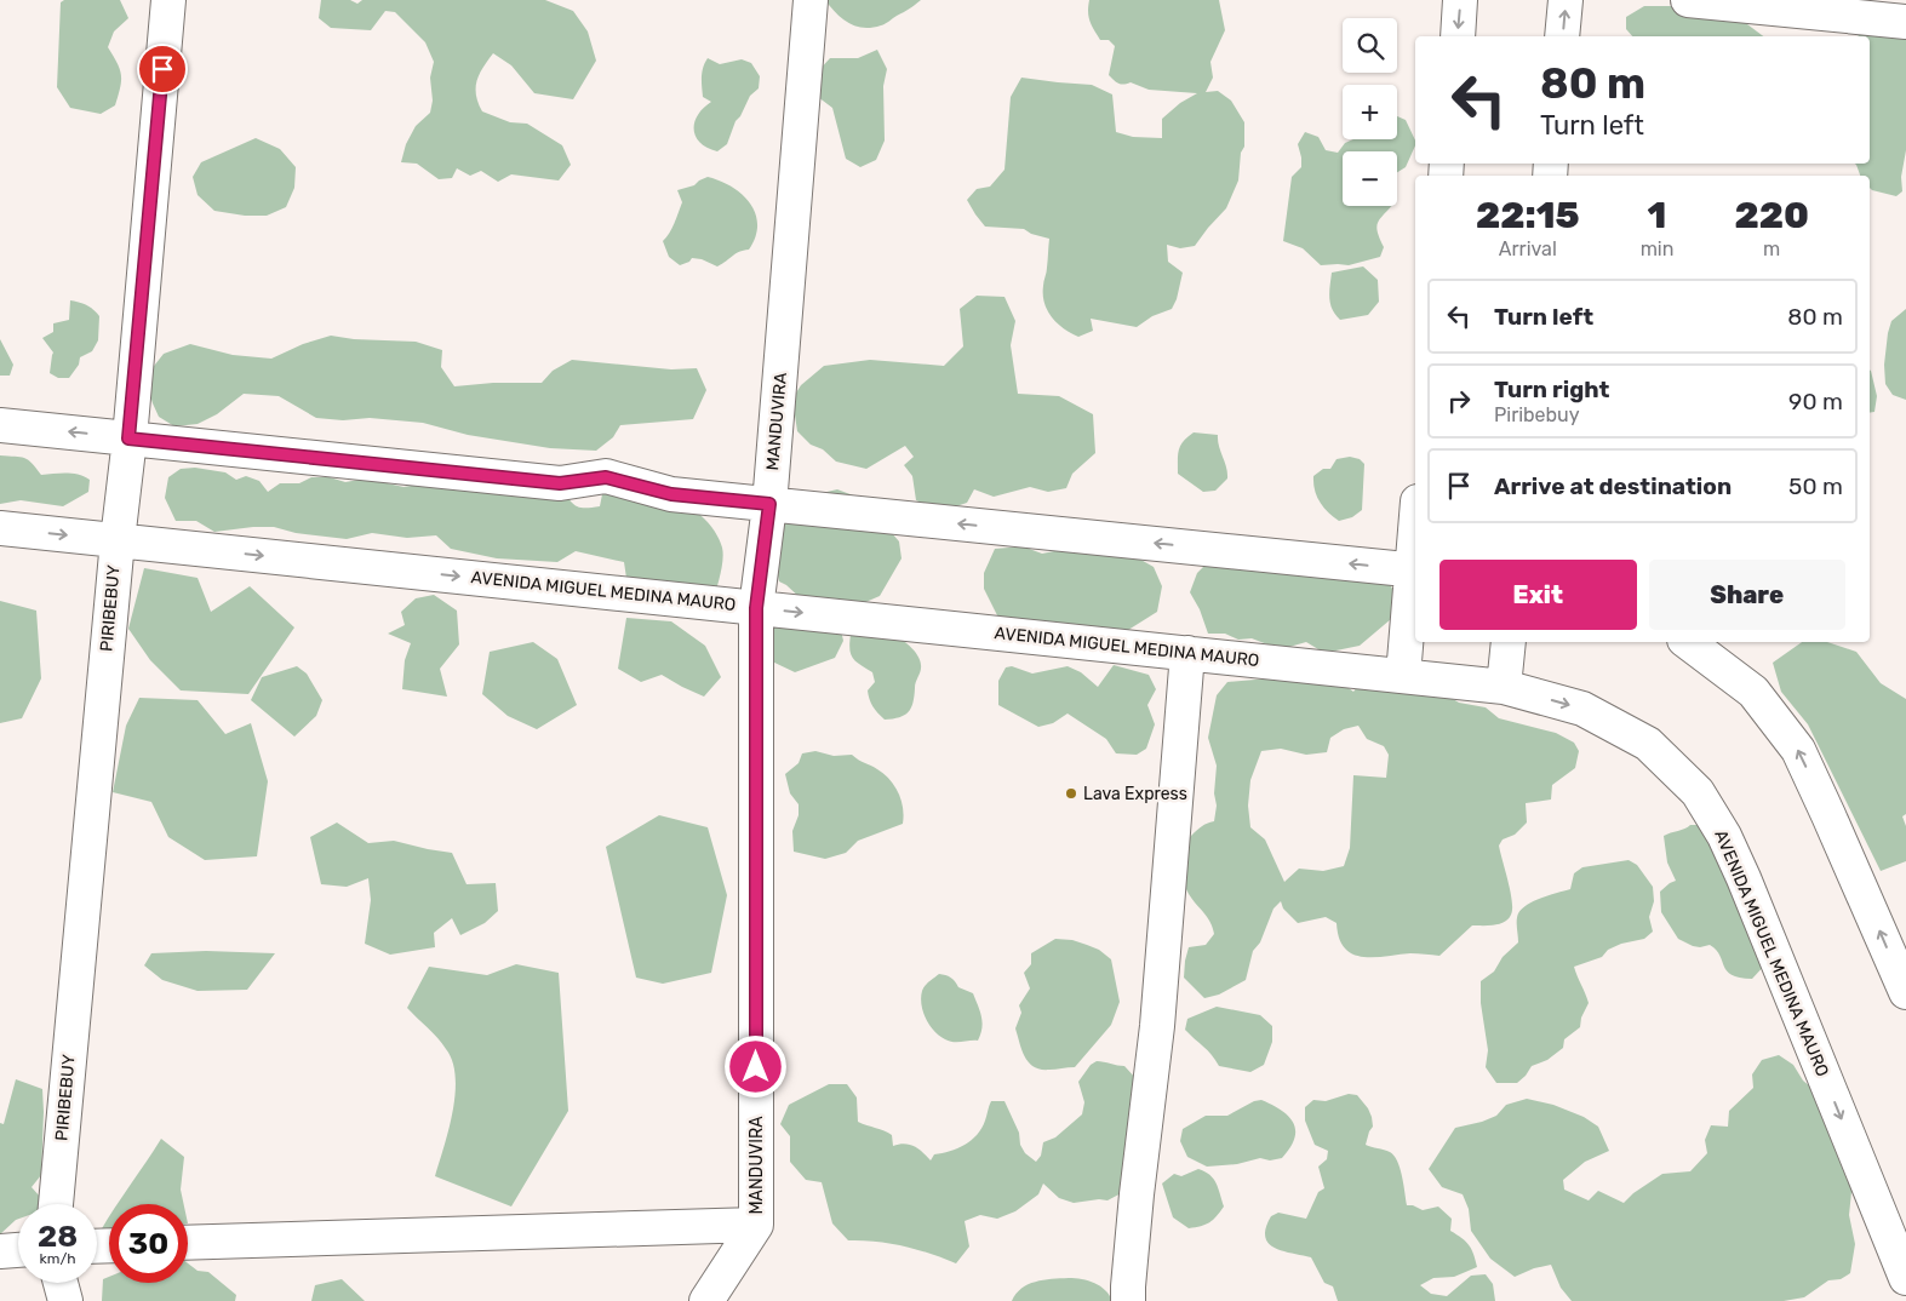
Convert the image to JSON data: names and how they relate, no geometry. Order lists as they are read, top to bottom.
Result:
{
  "streets": {
    "street": ["MANDUVIRA", "AVENIDA MIGUEL MEDINA MAURO", "PIRIBEBUY"]
  },
  "crossings": [
    ["MANDUVIRA", "AVENIDA MIGUEL MEDINA MAURO"],
    ["AVENIDA MIGUEL MEDINA MAURO", "PIRIBEBUY"]
  ],
  "places": ["Lava Express"],
  "page": {
    "map_buttons": ["+", "−"],
    "turn": ["80 m", "Turn left"],
    "eta": [
      "22:15",
      "Arrival",
      "1",
      "min",
      "220",
      "m"
    ],
    "list": [
      {
        "name": "Turn left",
        "value": "80 m"
      },
      {
        "name": "Turn right",
        "note": "Piribebuy",
        "value": "90 m"
      },
      {
        "name": "Arrive at destination",
        "value": "50 m"
      }
    ],
    "buttons": ["Exit", "Share"],
    "speed": "28 km/h",
    "limit": "30"
  }
}
